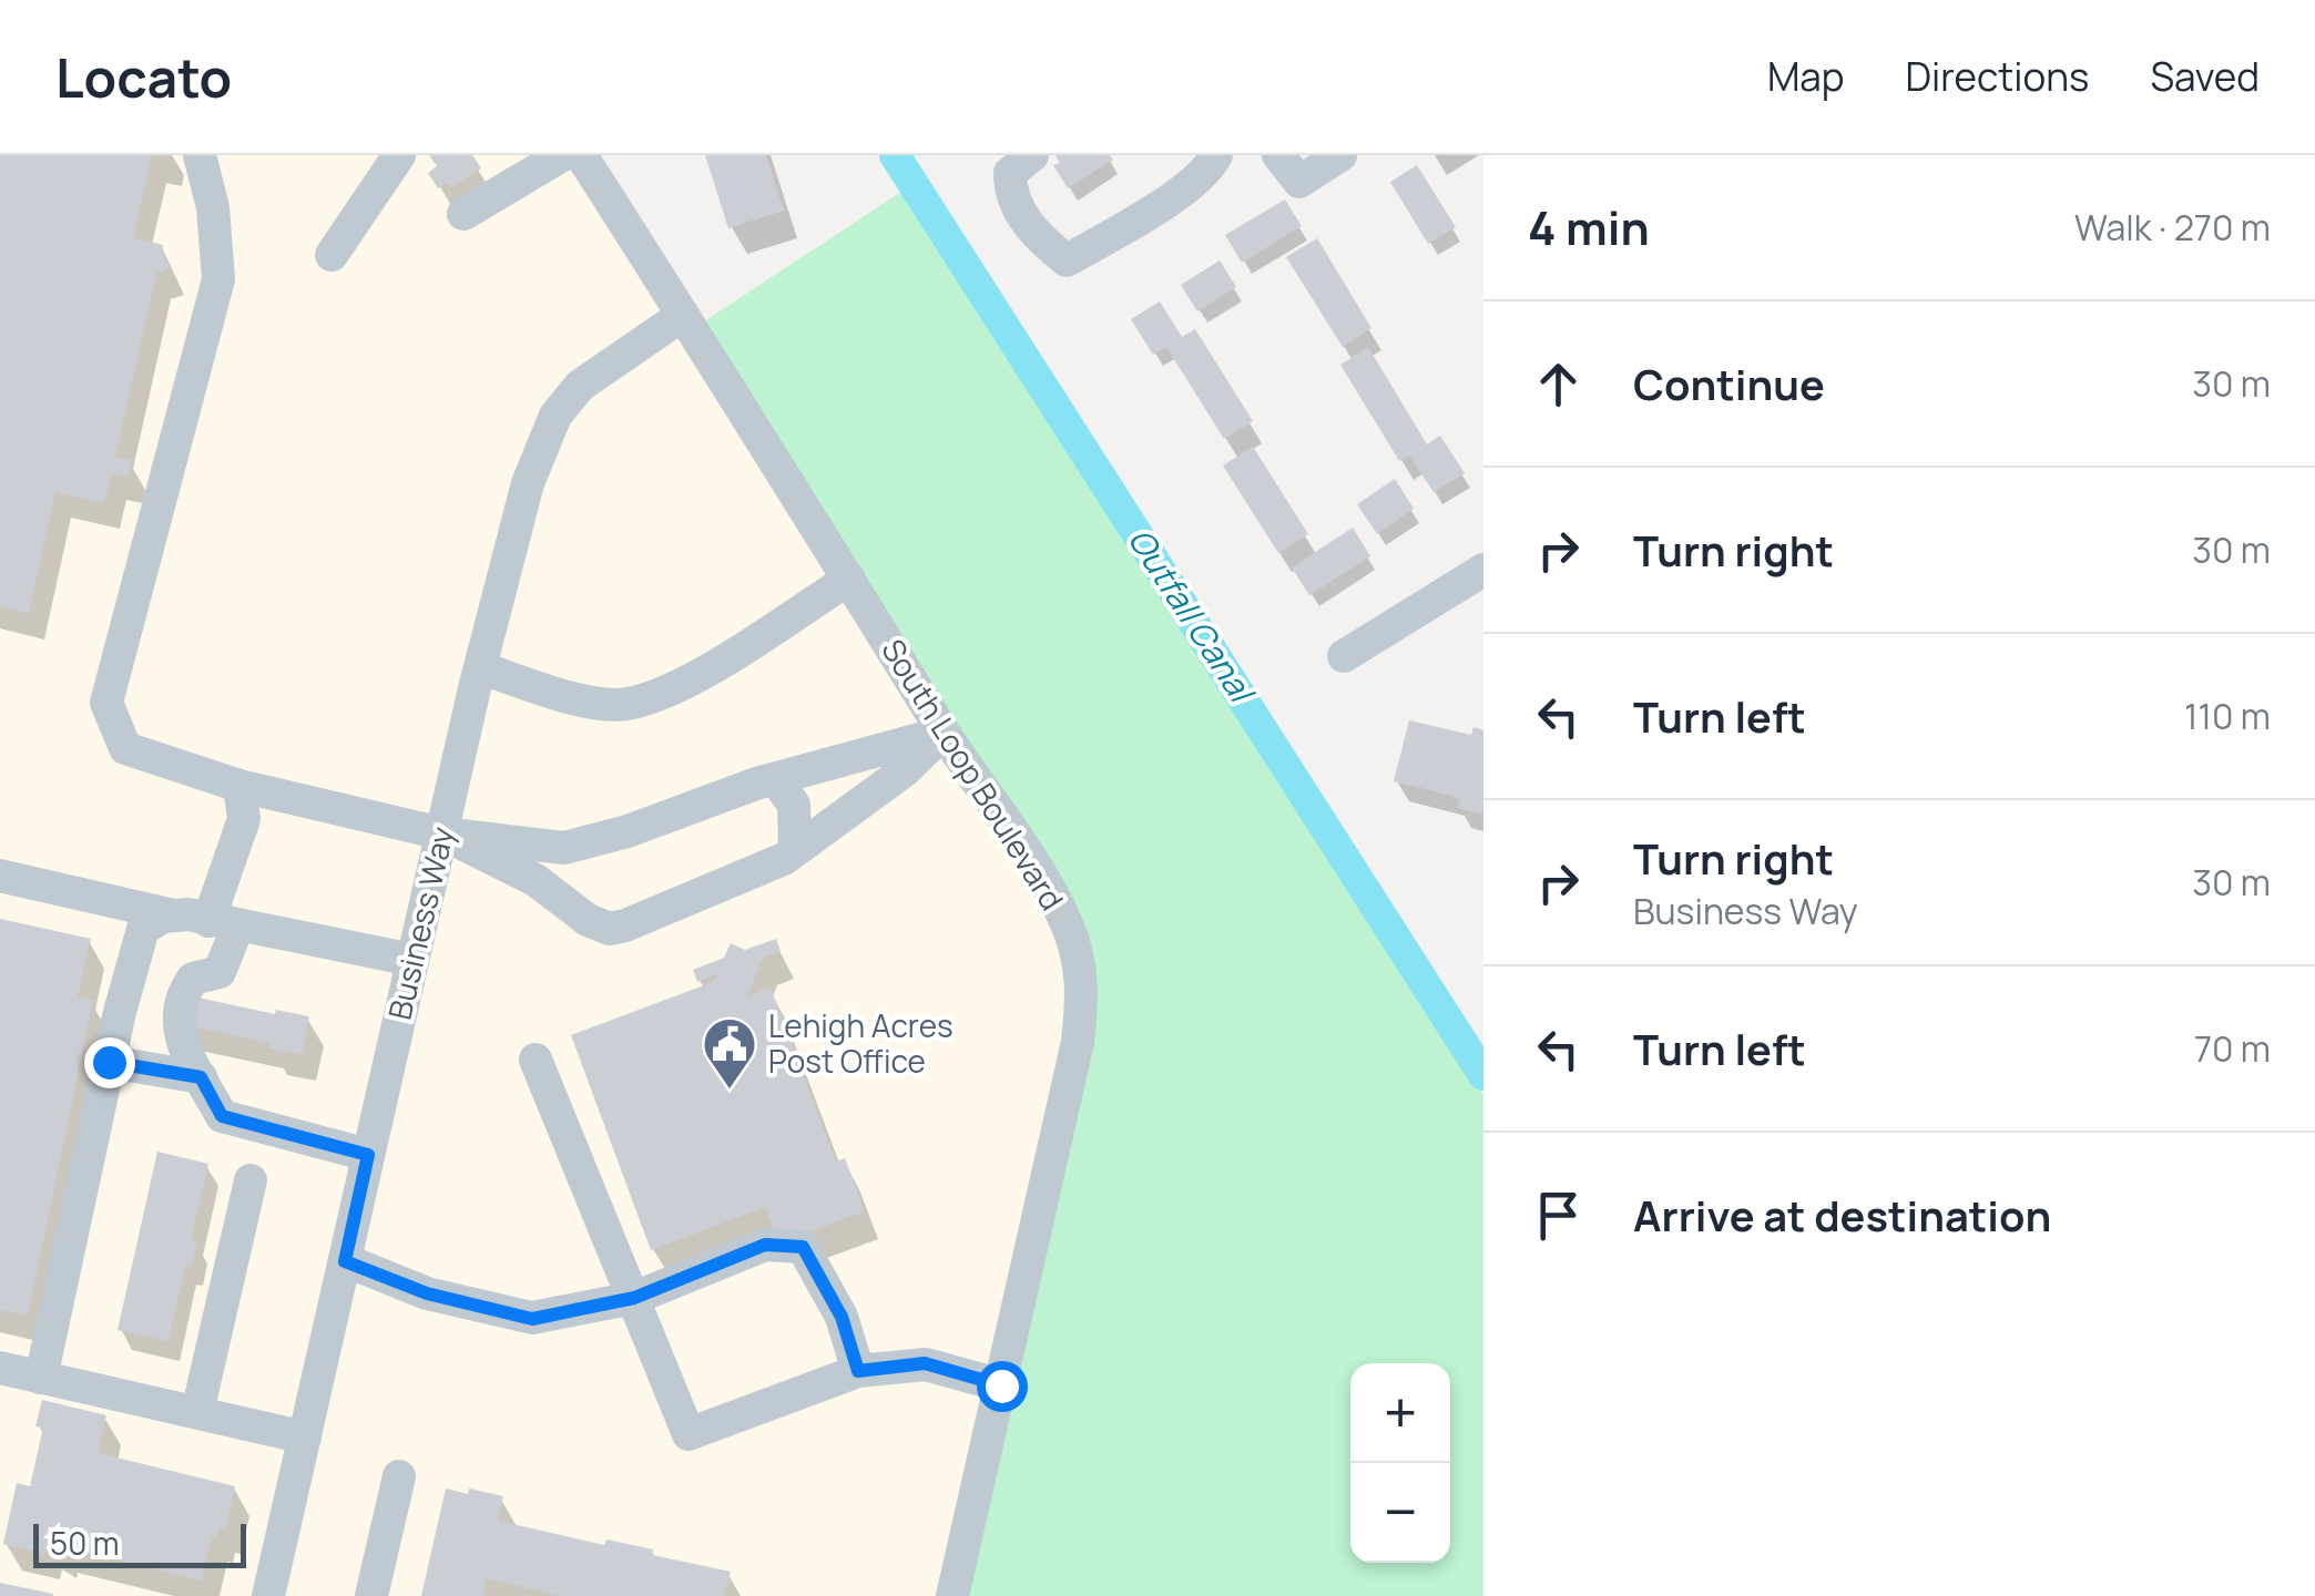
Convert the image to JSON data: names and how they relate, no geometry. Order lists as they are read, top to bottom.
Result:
{
  "streets": {
    "street": ["South Loop Boulevard", "Business Way"]
  },
  "crossings": [
    ["South Loop Boulevard", "Business Way"]
  ],
  "water": ["Outfall Canal"],
  "places": {
    "public building": ["Lehigh Acres Post Office"]
  },
  "scale_bar": "50 m",
  "page": {
    "header": "Locato",
    "nav": ["Map", "Directions", "Saved"],
    "heading": ["4 min", "Walk · 270 m"],
    "list": [
      ["Continue", "30 m"],
      ["Turn right", "30 m"],
      ["Turn left", "110 m"],
      ["Turn right", "Business Way", "30 m"],
      ["Turn left", "70 m"],
      "Arrive at destination"
    ],
    "map_buttons": ["+", "−"],
    "scale": "50 m"
  }
}
